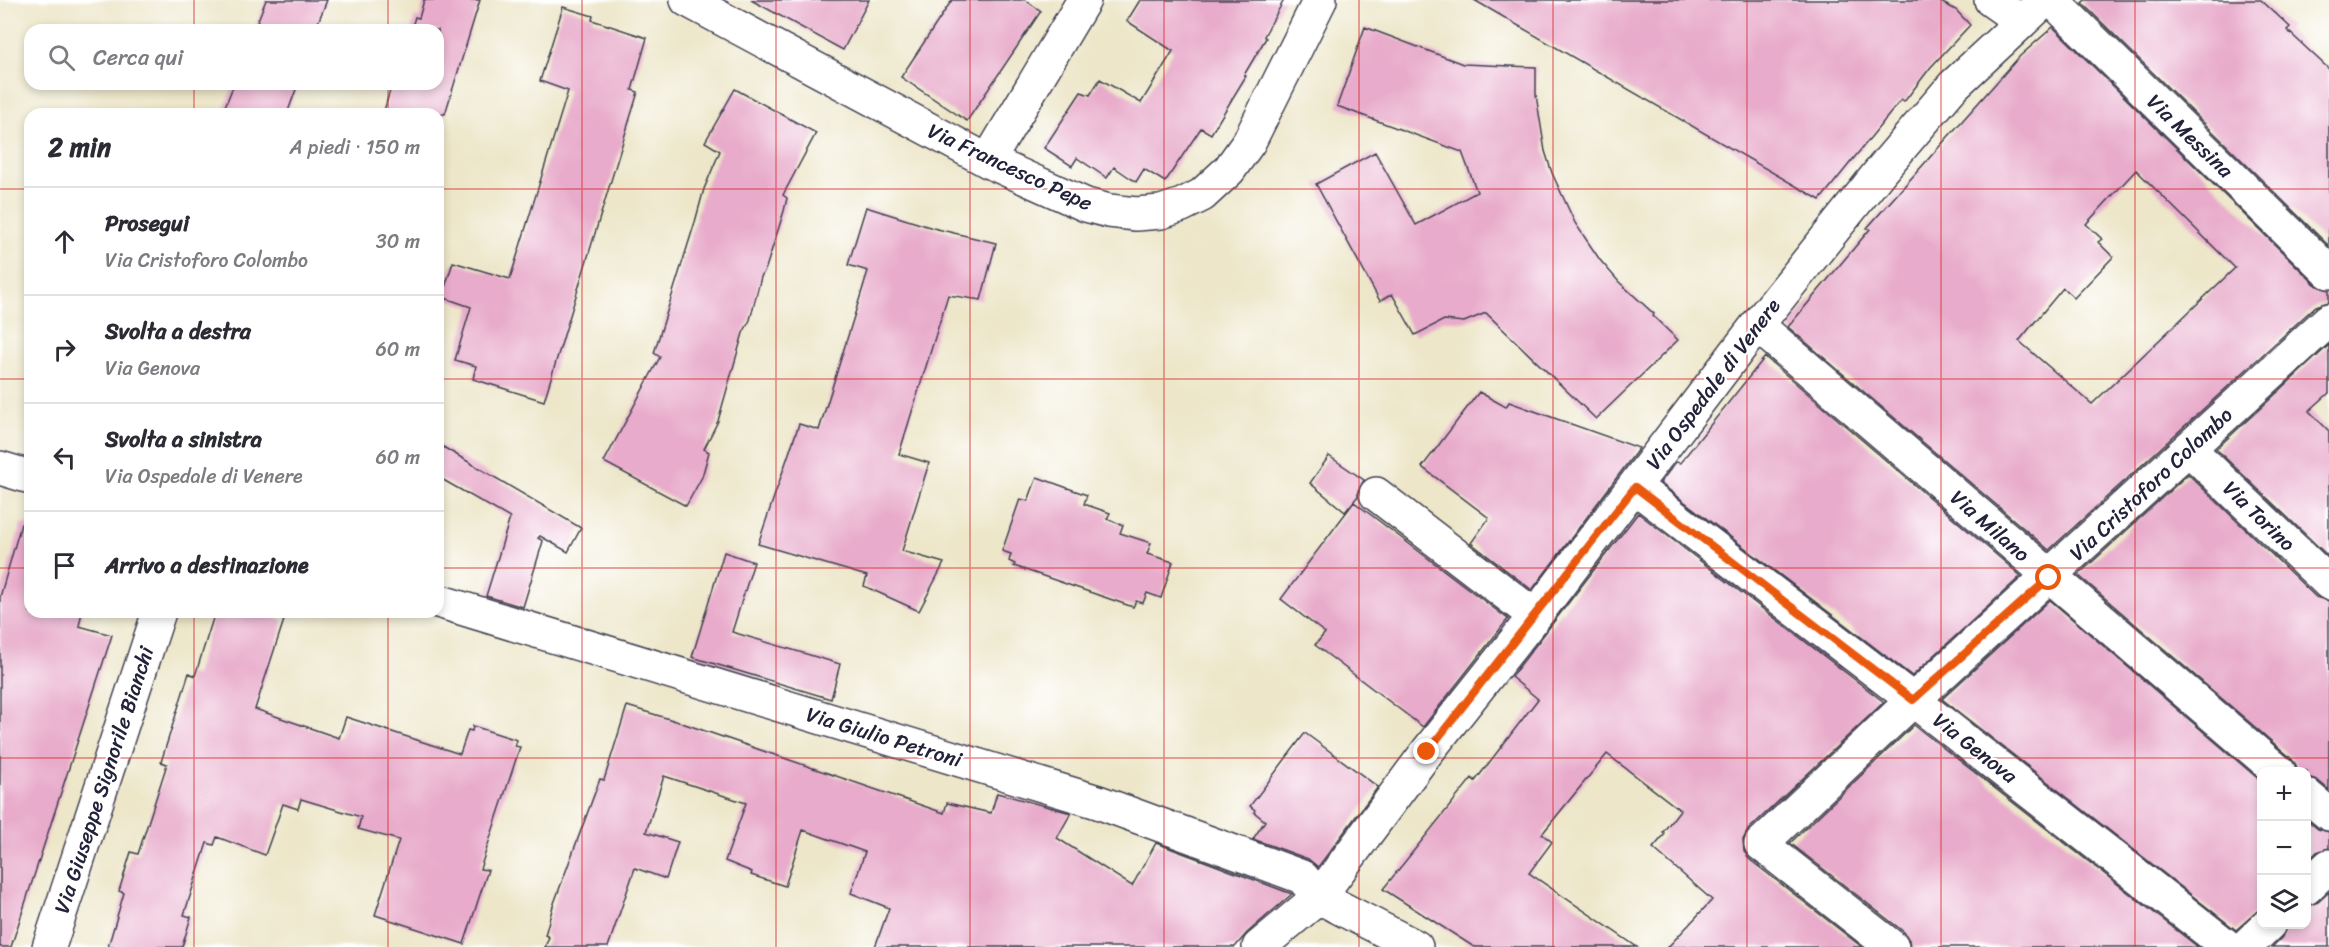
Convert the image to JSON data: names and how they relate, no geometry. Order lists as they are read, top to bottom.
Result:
{
  "streets": {
    "street": [
      "Via Messina",
      "Via Francesco Pepe",
      "Via Ospedale di Venere",
      "Via Cristoforo Colombo",
      "Via Torino",
      "Via Milano",
      "Via Giulio Petroni",
      "Via Genova",
      "Via Giuseppe Signorile Bianchi"
    ]
  },
  "crossings": [
    ["Via Ospedale di Venere", "Via Milano"],
    ["Via Ospedale di Venere", "Via Giulio Petroni"],
    ["Via Ospedale di Venere", "Via Genova"],
    ["Via Cristoforo Colombo", "Via Torino"],
    ["Via Cristoforo Colombo", "Via Milano"],
    ["Via Cristoforo Colombo", "Via Genova"]
  ],
  "page": {
    "search": "Cerca qui",
    "heading": ["2 min", "A piedi · 150 m"],
    "list": [
      ["Prosegui", "Via Cristoforo Colombo", "30 m"],
      ["Svolta a destra", "Via Genova", "60 m"],
      ["Svolta a sinistra", "Via Ospedale di Venere", "60 m"],
      "Arrivo a destinazione"
    ],
    "map_buttons": ["+", "−"]
  }
}
